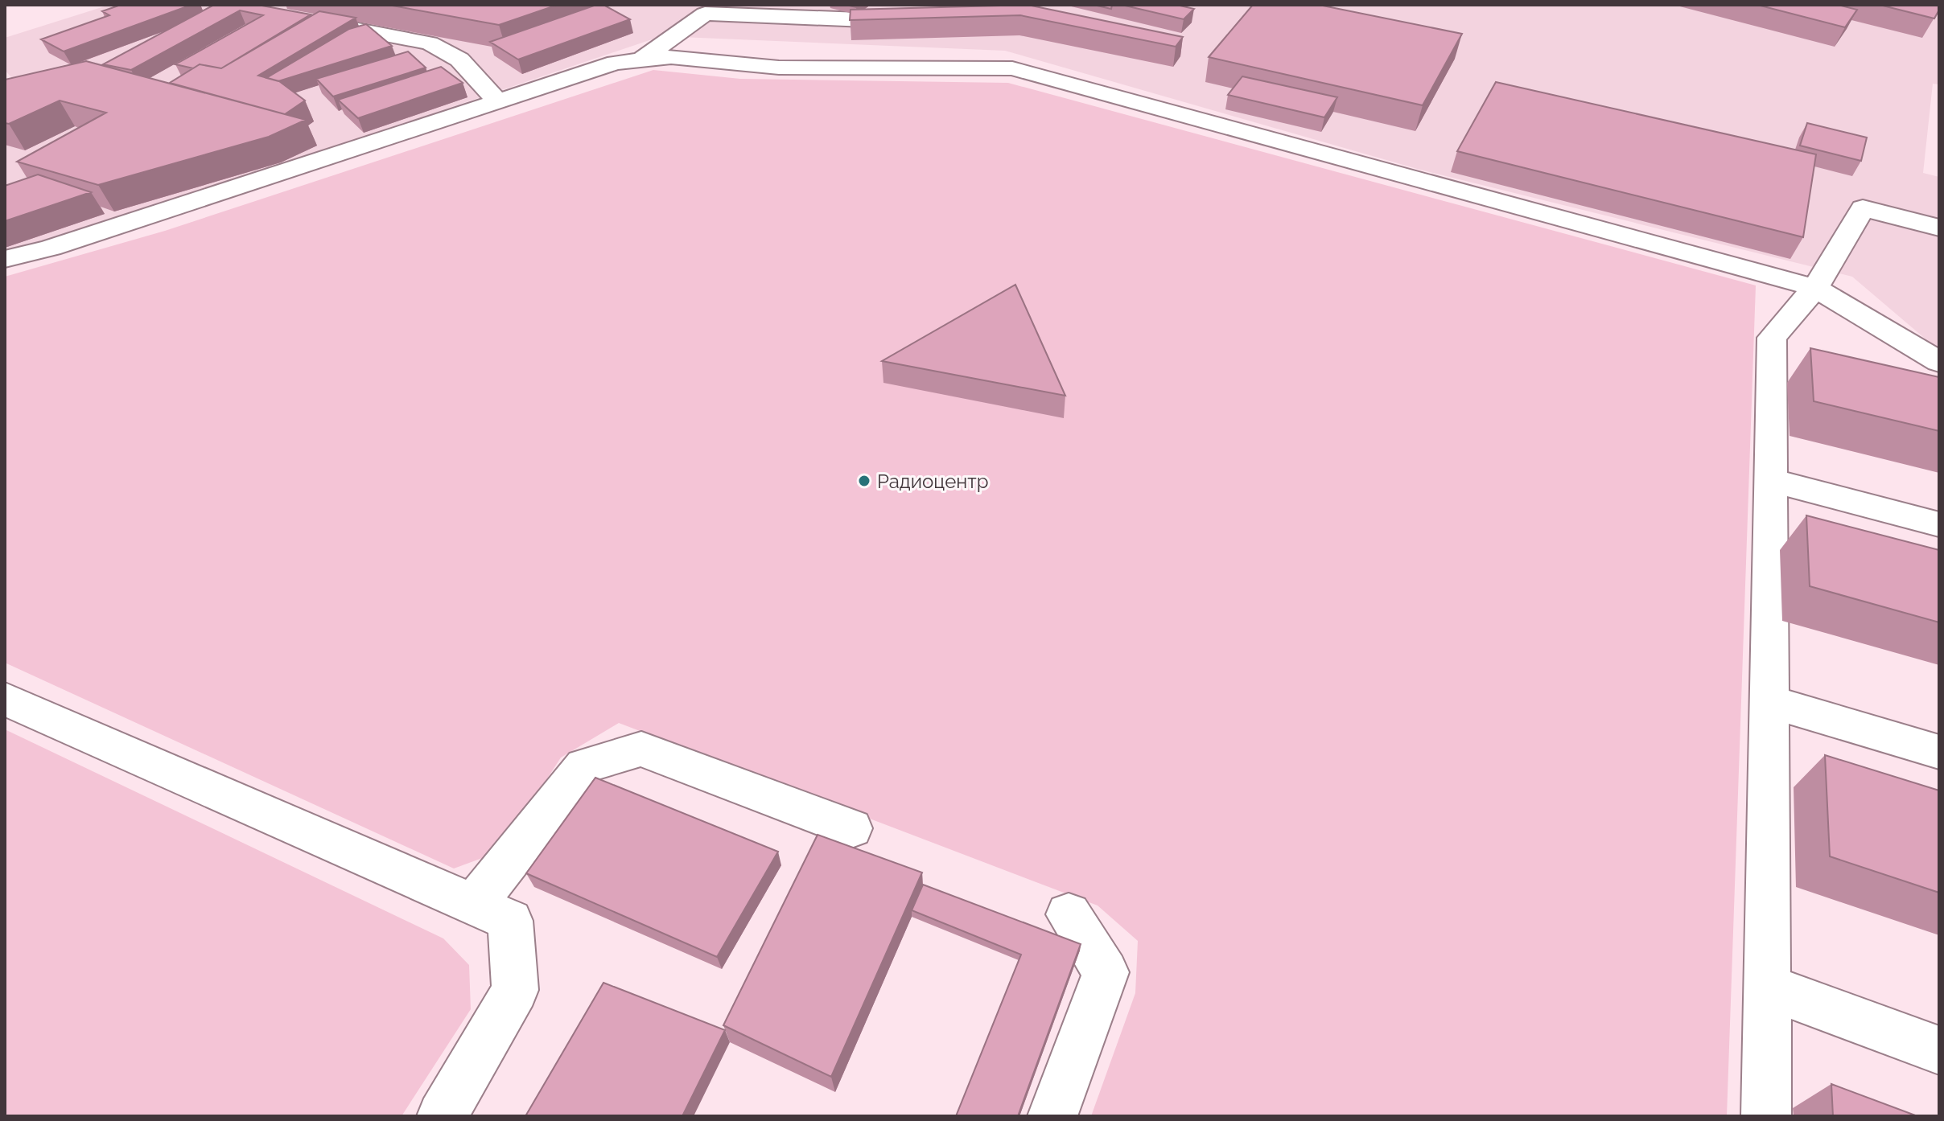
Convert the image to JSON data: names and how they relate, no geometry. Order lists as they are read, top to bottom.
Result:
{
  "places": ["Радиоцентр"]
}
